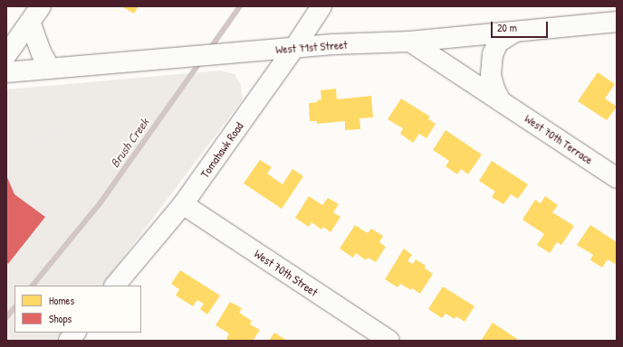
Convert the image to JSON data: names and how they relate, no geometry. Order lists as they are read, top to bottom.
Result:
{
  "streets": {
    "street": [
      "West 71st Street",
      "West 70th Terrace",
      "Tomahawk Road",
      "West 70th Street"
    ]
  },
  "crossings": [
    ["West 71st Street", "West 70th Terrace"],
    ["West 71st Street", "Tomahawk Road"],
    ["Tomahawk Road", "West 70th Street"]
  ],
  "water": ["Brush Creek"],
  "legend": ["Homes", "Shops"],
  "scale_bar": "20 m"
}
